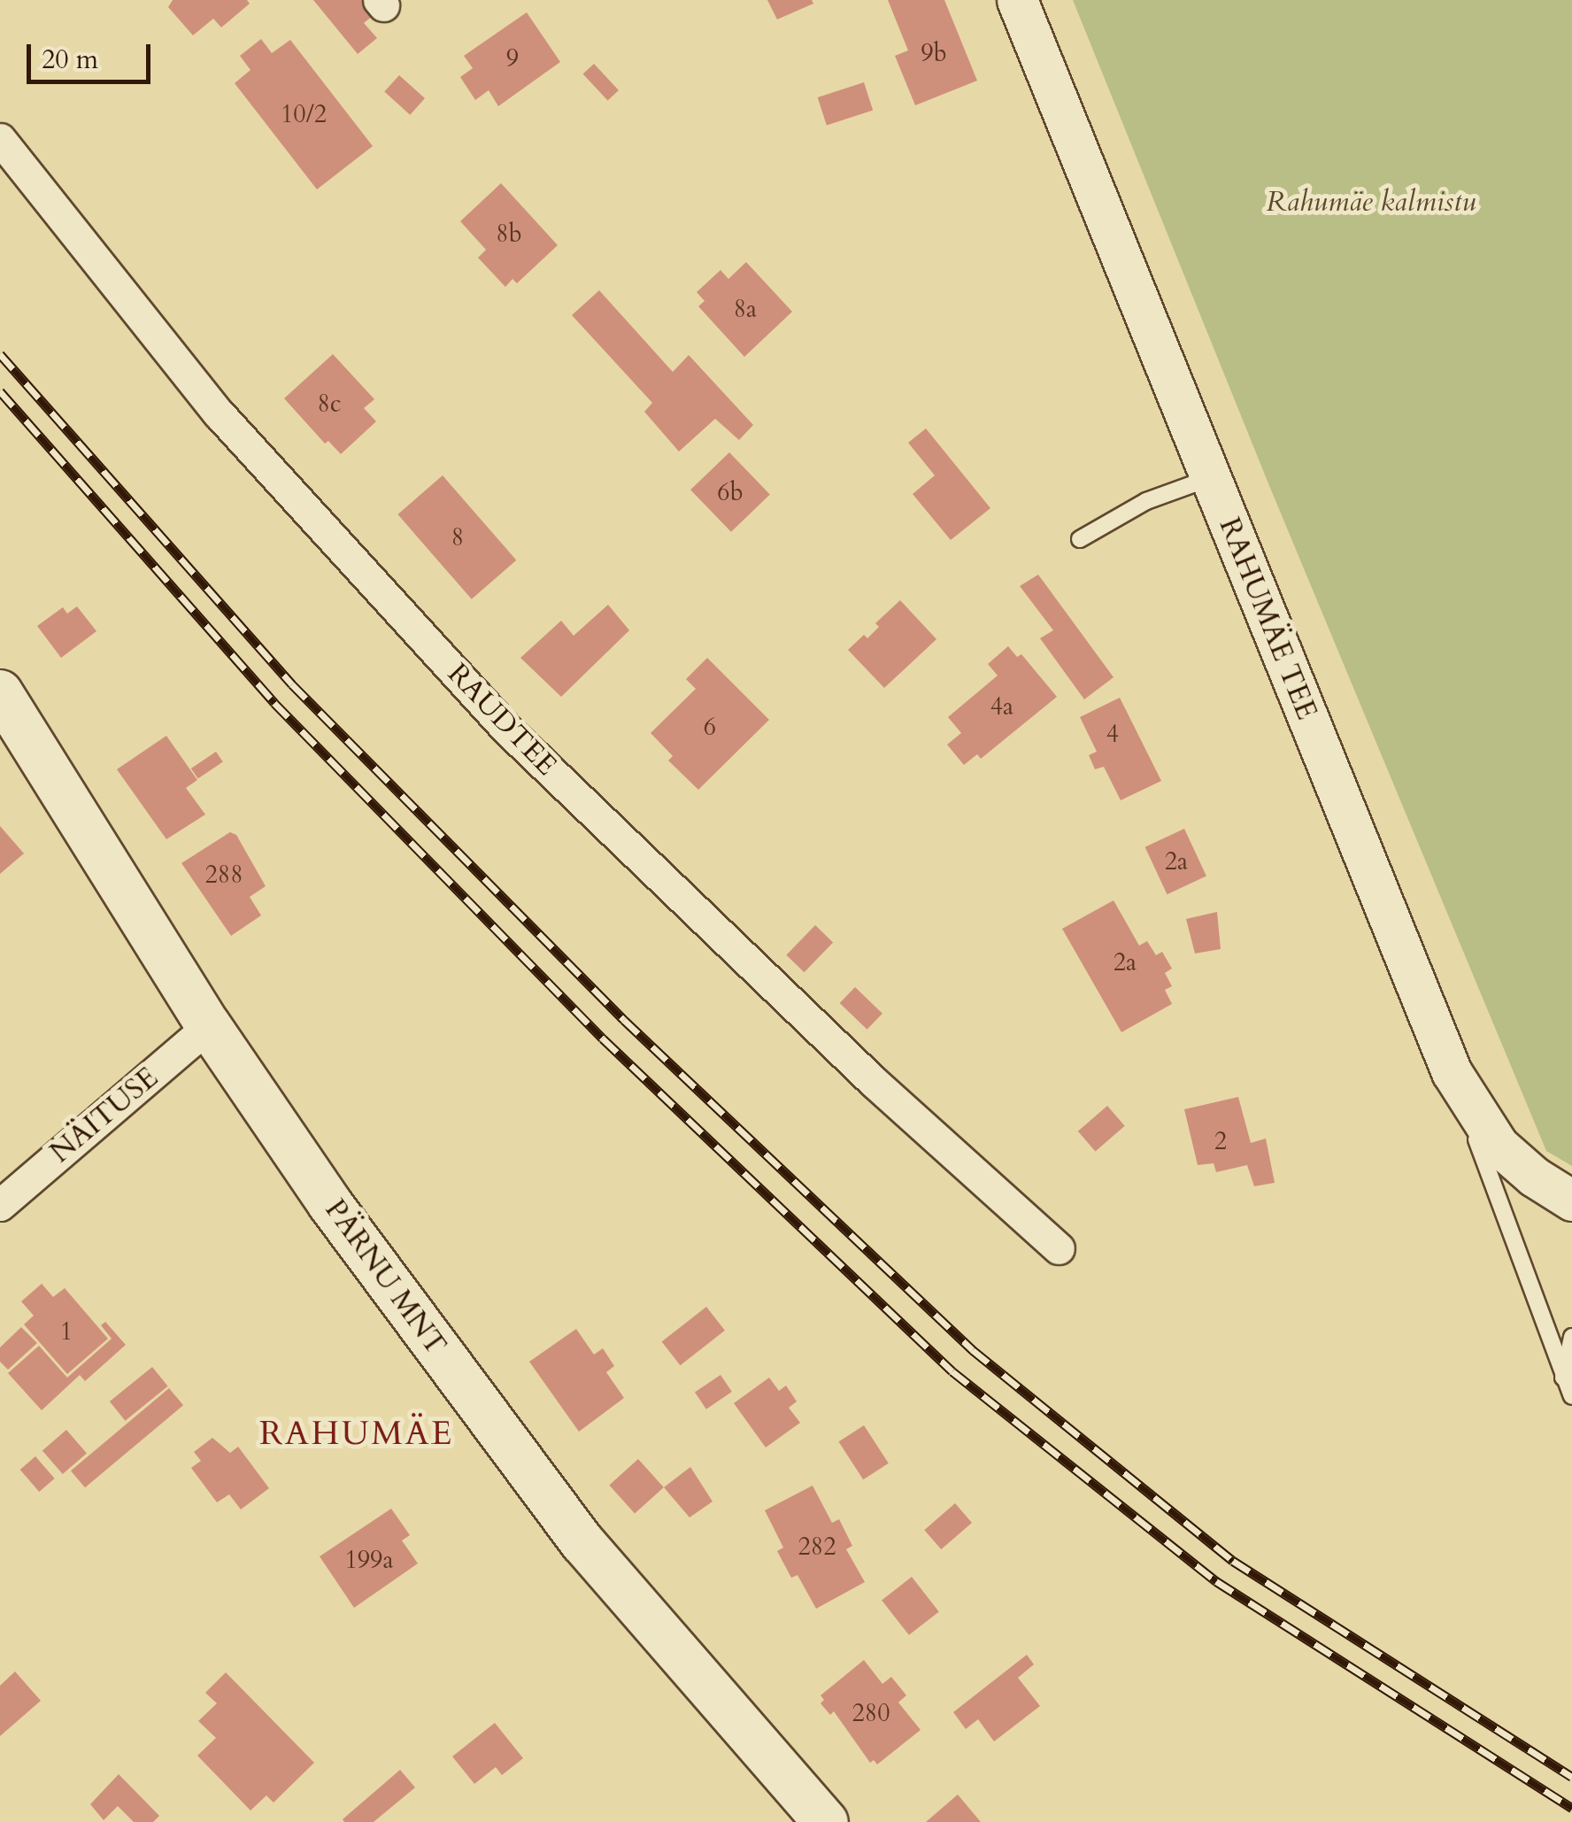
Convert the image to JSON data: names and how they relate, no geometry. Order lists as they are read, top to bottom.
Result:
{
  "streets": {
    "main road": ["PÄRNU MNT"],
    "street": ["RAHUMÄE TEE", "RAUDTEE", "NÄITUSE"]
  },
  "crossings": [
    ["NÄITUSE", "PÄRNU MNT"]
  ],
  "districts": ["RAHUMÄE"],
  "parks": ["Rahumäe kalmistu"],
  "house_numbers": [
    "9b",
    "9",
    "10/2",
    "8b",
    "8a",
    "8c",
    "6b",
    "8",
    "4a",
    "6",
    "4",
    "2a",
    "288",
    "2a",
    "2",
    "1",
    "282",
    "199a",
    "280"
  ],
  "scale_bar": "20 m"
}
